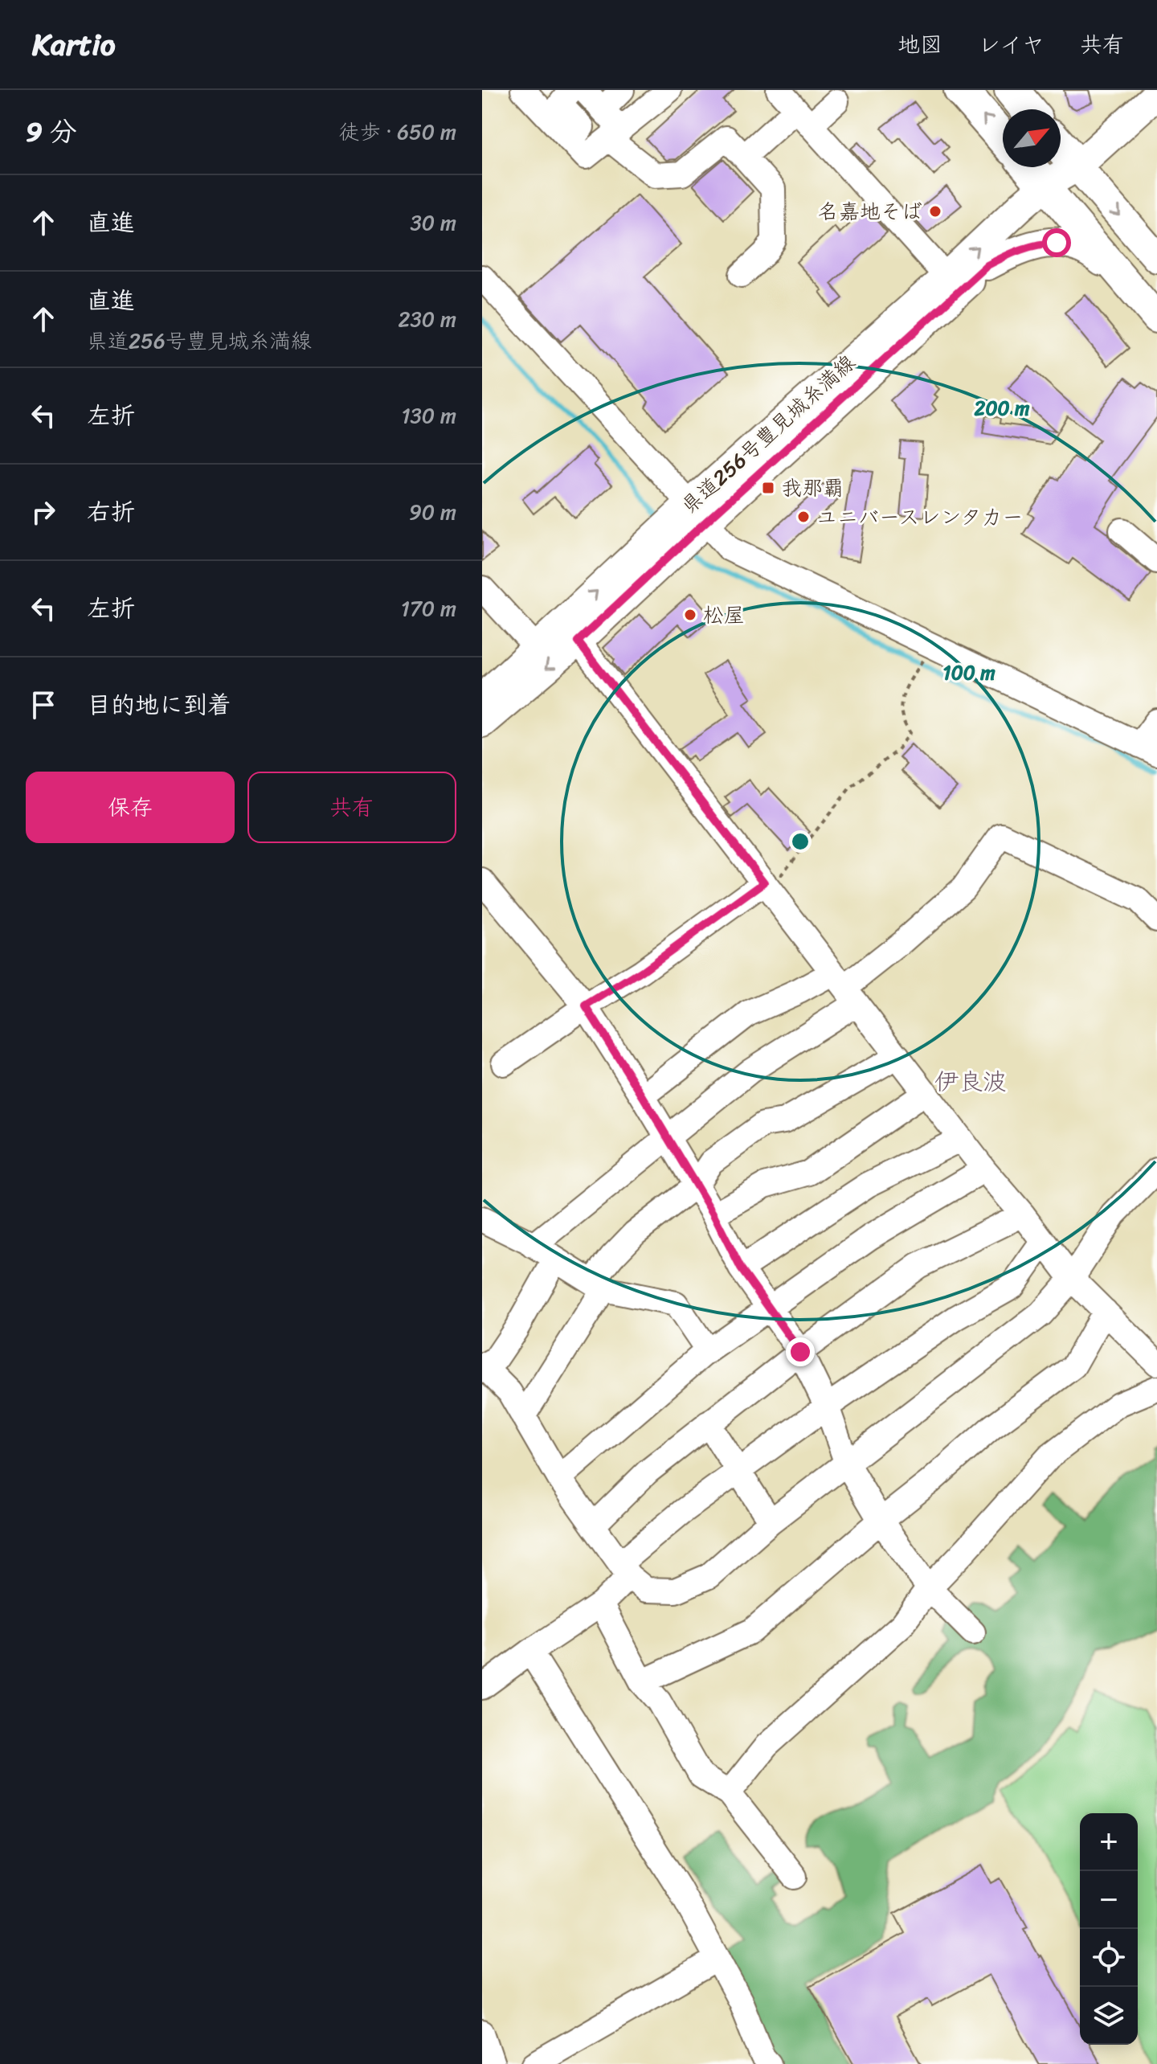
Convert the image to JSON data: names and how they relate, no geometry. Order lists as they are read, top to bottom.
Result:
{
  "streets": {
    "main road": ["県道256号豊見城糸満線"]
  },
  "districts": ["伊良波"],
  "places": {
    "other": ["名嘉地そば", "ユニバースレンタカー", "松屋"],
    "transit": ["我那覇"]
  },
  "north": "top right",
  "page": {
    "header": "Kartio",
    "nav": ["地図", "レイヤ", "共有"],
    "heading": ["9 分", "徒歩 · 650 m"],
    "list": [
      ["直進", "30 m"],
      ["直進", "県道256号豊見城糸満線", "230 m"],
      ["左折", "130 m"],
      ["右折", "90 m"],
      ["左折", "170 m"],
      "目的地に到着"
    ],
    "buttons": ["保存", "共有"],
    "map_buttons": ["+", "−"]
  },
  "rings": ["200 m", "100 m"]
}
